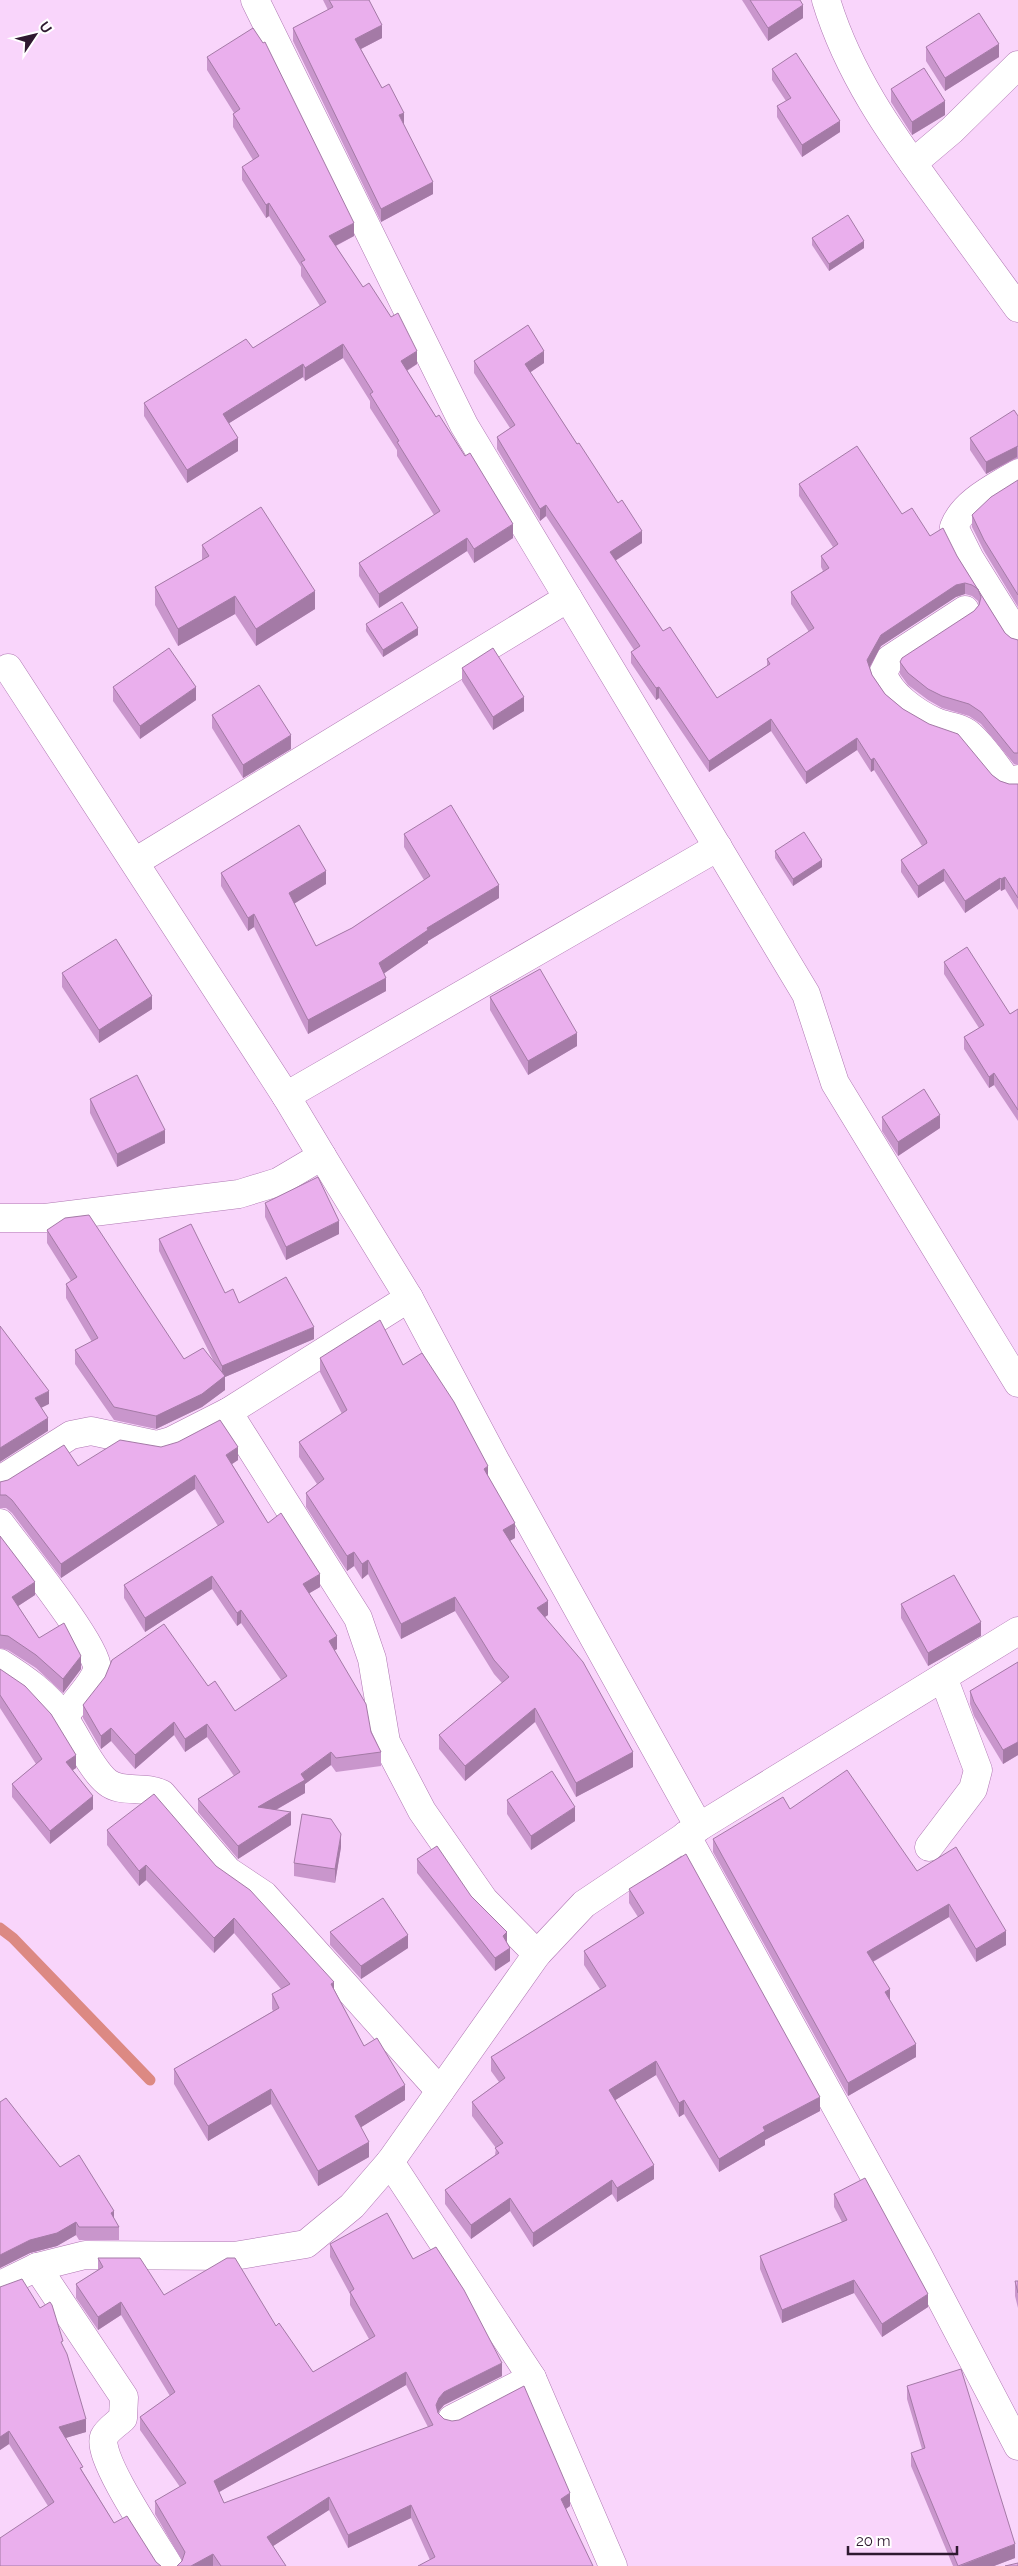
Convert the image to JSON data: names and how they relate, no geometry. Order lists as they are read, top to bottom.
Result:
{
  "scale_bar": "20 m",
  "north": "top right"
}
